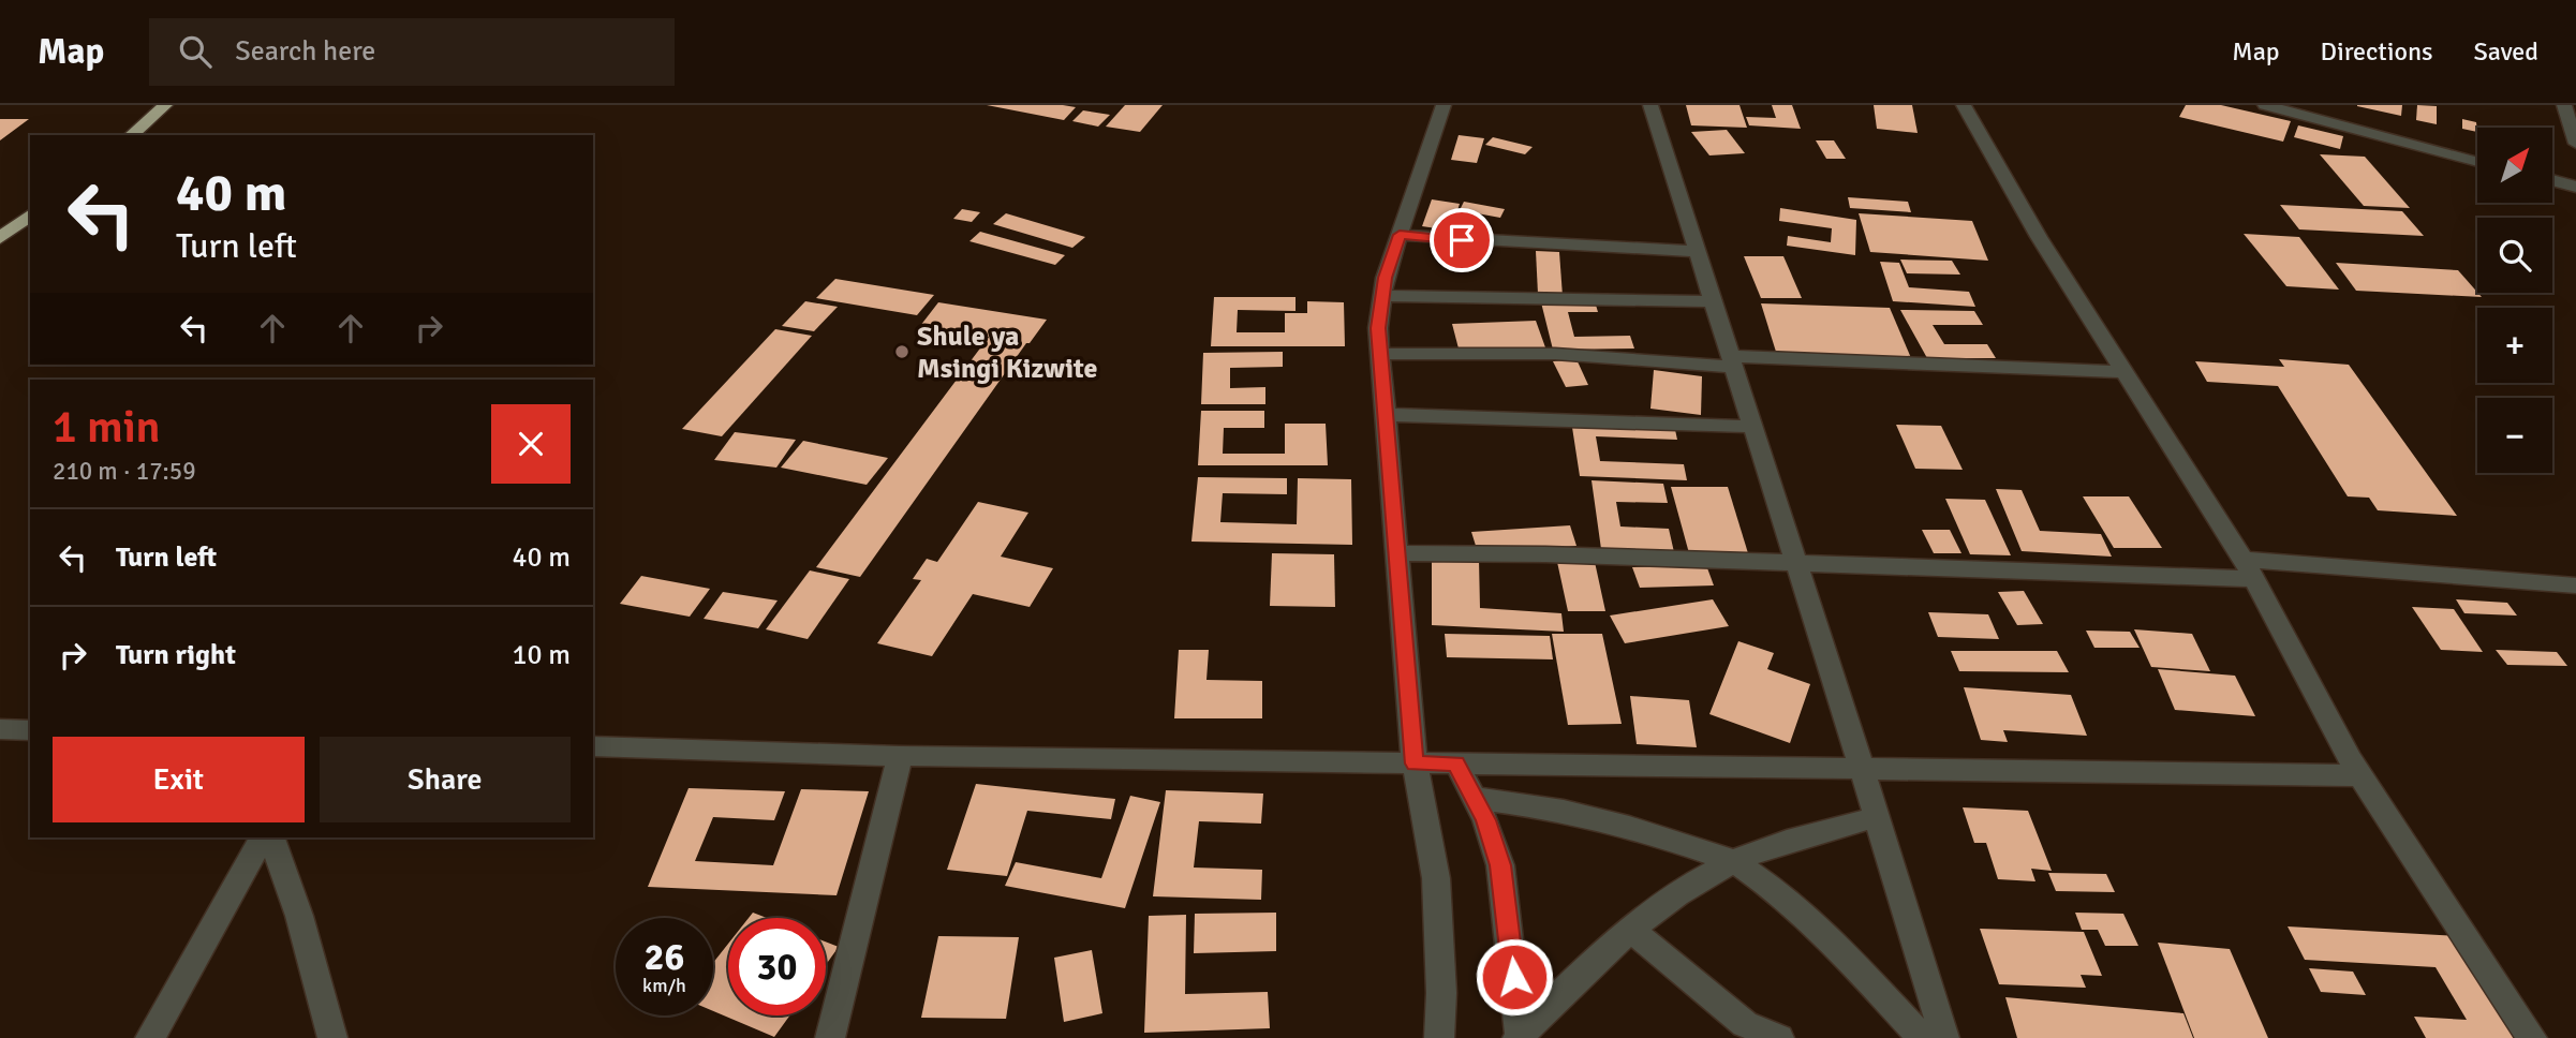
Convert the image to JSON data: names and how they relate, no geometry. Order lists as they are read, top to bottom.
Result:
{
  "places": ["Shule ya Msingi Kizwite"],
  "north": "top right",
  "page": {
    "header": "Map",
    "search": "Search here",
    "nav": ["Map", "Directions", "Saved"],
    "map_buttons": ["+", "−"],
    "turn": ["40 m", "Turn left"],
    "heading": ["1 min", "210 m · 17:59"],
    "list": [
      {
        "name": "Turn left",
        "value": "40 m"
      },
      {
        "name": "Turn right",
        "value": "10 m"
      }
    ],
    "buttons": ["Exit", "Share"],
    "speed": "26 km/h",
    "limit": "30"
  }
}
